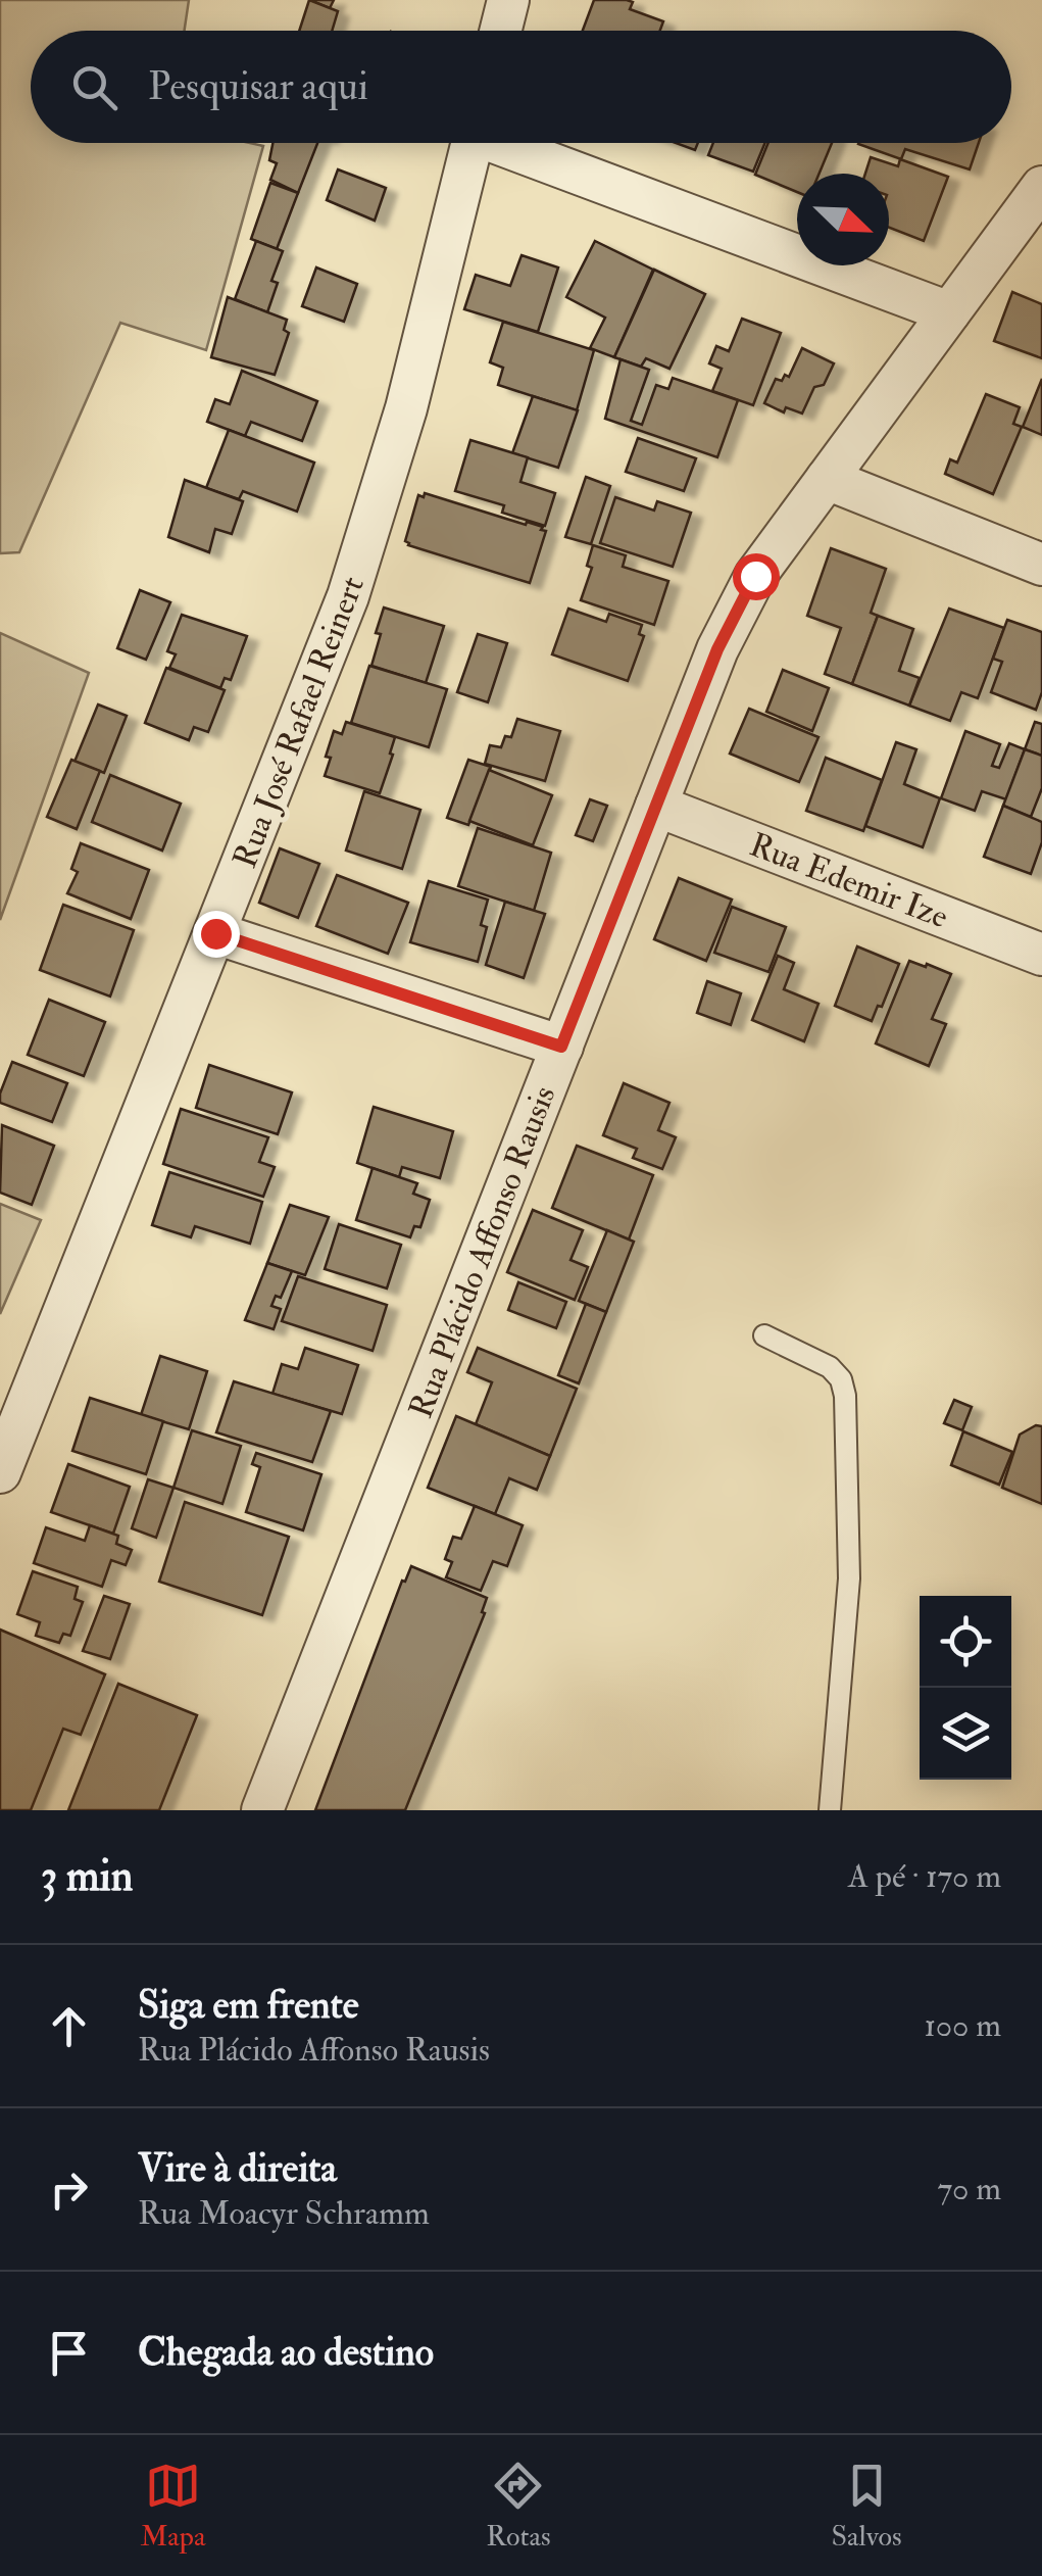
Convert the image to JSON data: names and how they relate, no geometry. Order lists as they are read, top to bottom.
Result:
{
  "streets": {
    "street": ["Rua José Rafael Reinert", "Rua Edemir Ize", "Rua Plácido Affonso Rausis"]
  },
  "crossings": [
    ["Rua Edemir Ize", "Rua Plácido Affonso Rausis"]
  ],
  "north": "bottom right",
  "page": {
    "search": "Pesquisar aqui",
    "heading": ["3 min", "A pé · 170 m"],
    "list": [
      ["Siga em frente", "Rua Plácido Affonso Rausis", "100 m"],
      ["Vire à direita", "Rua Moacyr Schramm", "70 m"],
      "Chegada ao destino"
    ],
    "nav": ["Mapa", "Rotas", "Salvos"]
  }
}
